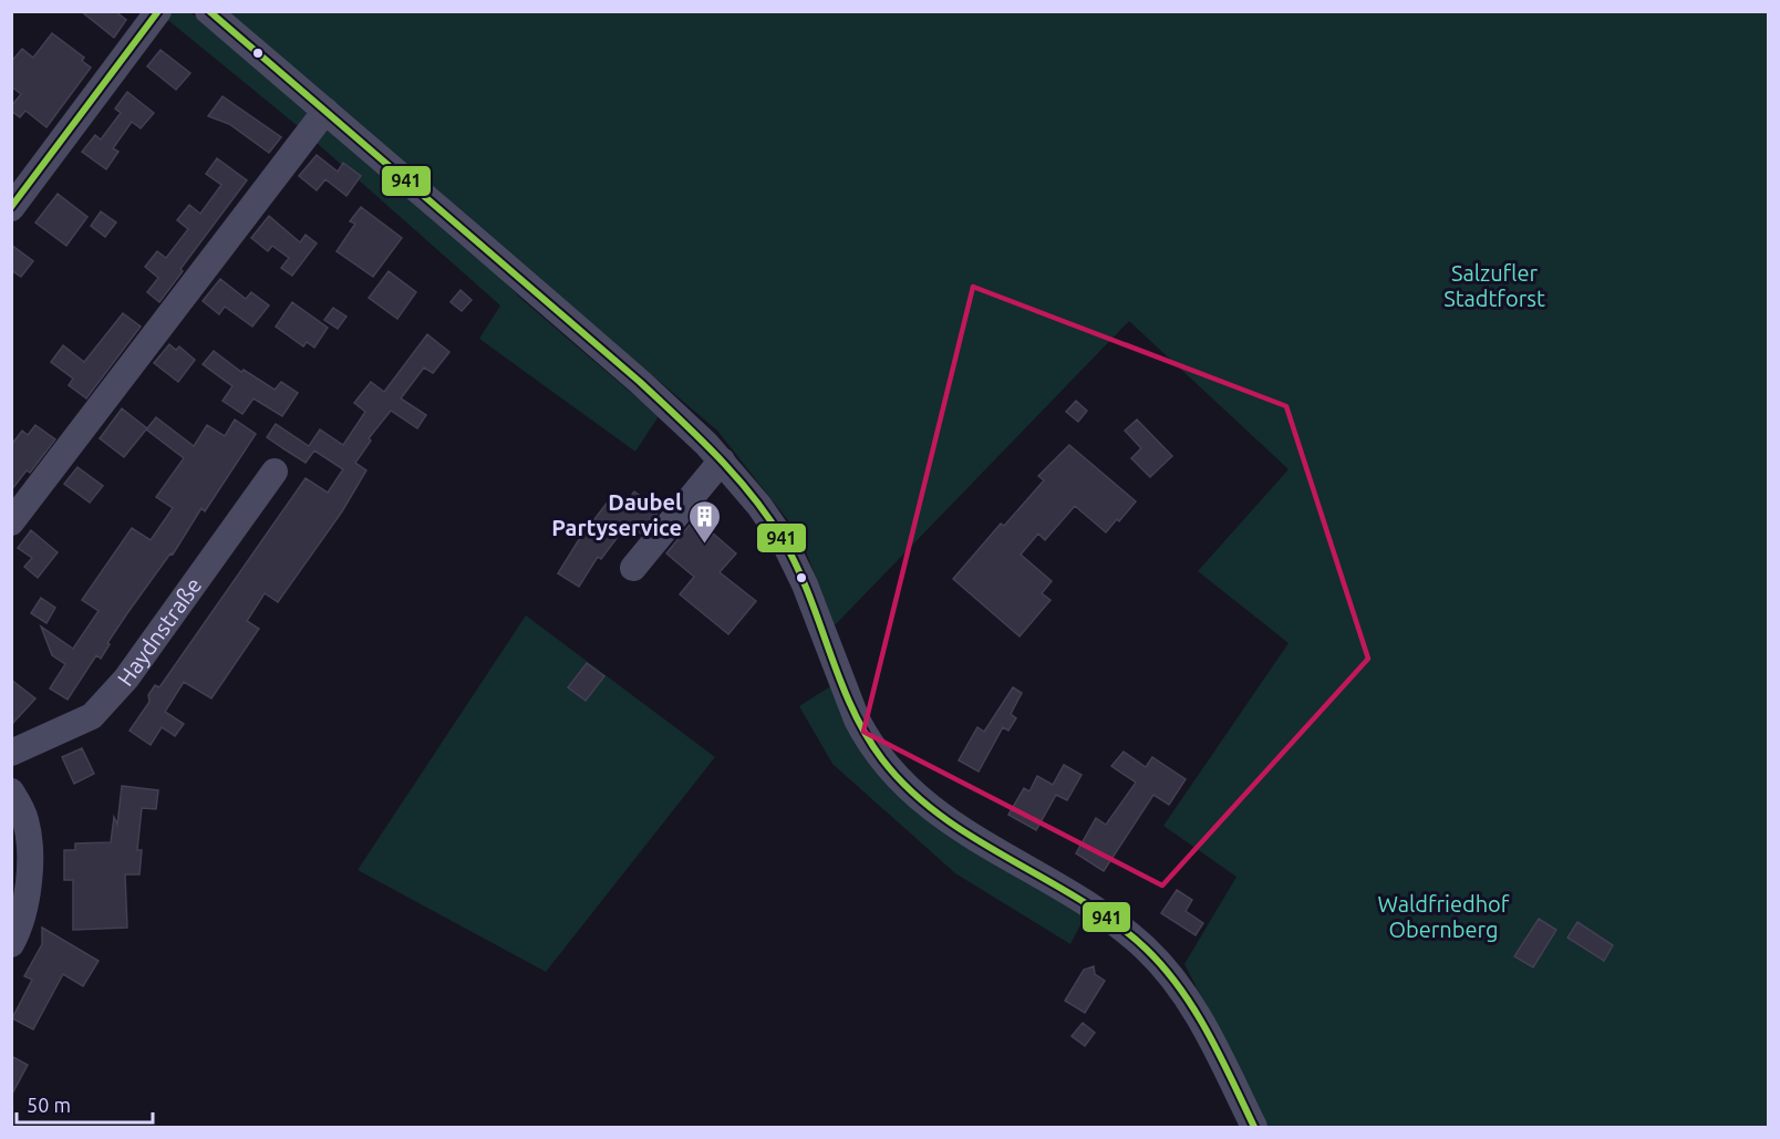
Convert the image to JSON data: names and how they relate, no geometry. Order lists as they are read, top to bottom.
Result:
{
  "streets": {
    "street": ["Haydnstraße"]
  },
  "parks": ["Salzufler Stadtforst", "Waldfriedhof Obernberg"],
  "places": {
    "building": ["Daubel Partyservice"]
  },
  "lines": ["transit line 941"],
  "scale_bar": "50 m"
}
